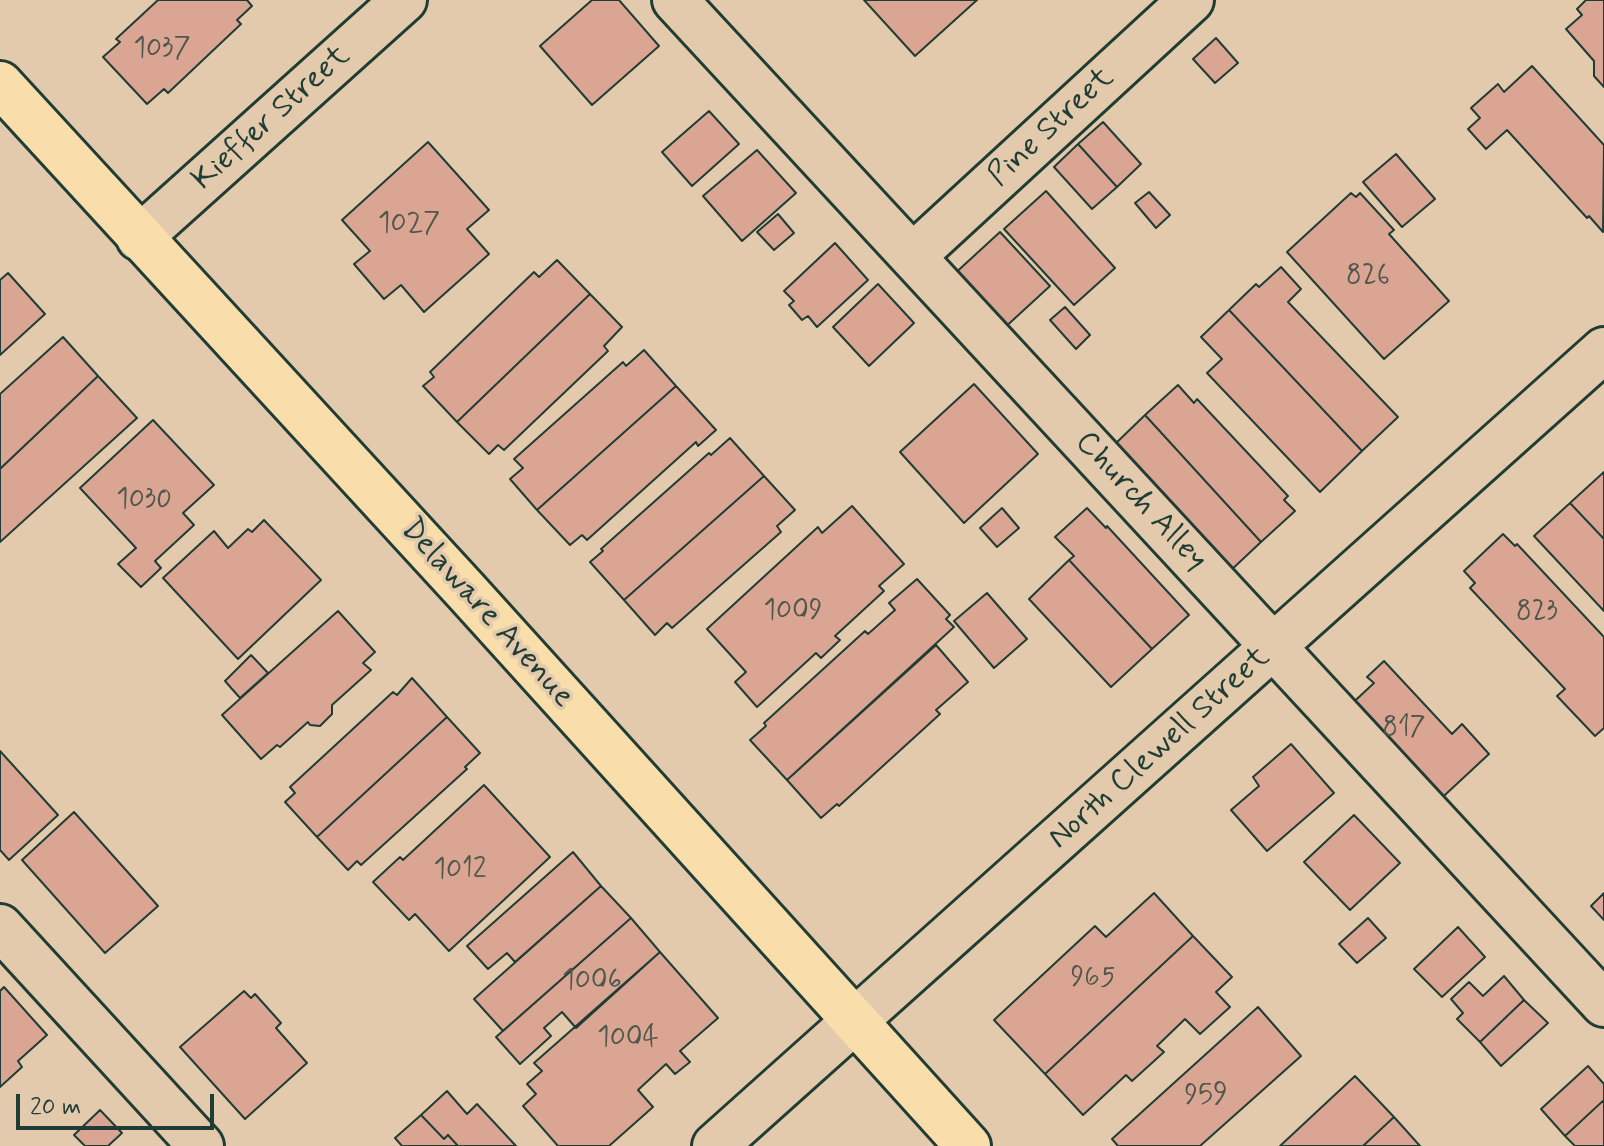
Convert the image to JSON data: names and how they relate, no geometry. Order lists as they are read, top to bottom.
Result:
{
  "streets": {
    "main road": ["Delaware Avenue"],
    "street": [
      "Kieffer Street",
      "Pine Street",
      "Church Alley",
      "North Clewell Street"
    ]
  },
  "crossings": [
    ["Kieffer Street", "Delaware Avenue"],
    ["Pine Street", "Church Alley"],
    ["Church Alley", "North Clewell Street"],
    ["Delaware Avenue", "North Clewell Street"]
  ],
  "house_numbers": [
    "1037",
    "1027",
    "826",
    "1030",
    "1009",
    "823",
    "817",
    "1012",
    "965",
    "1006",
    "1004",
    "959"
  ],
  "scale_bar": "20 m"
}
